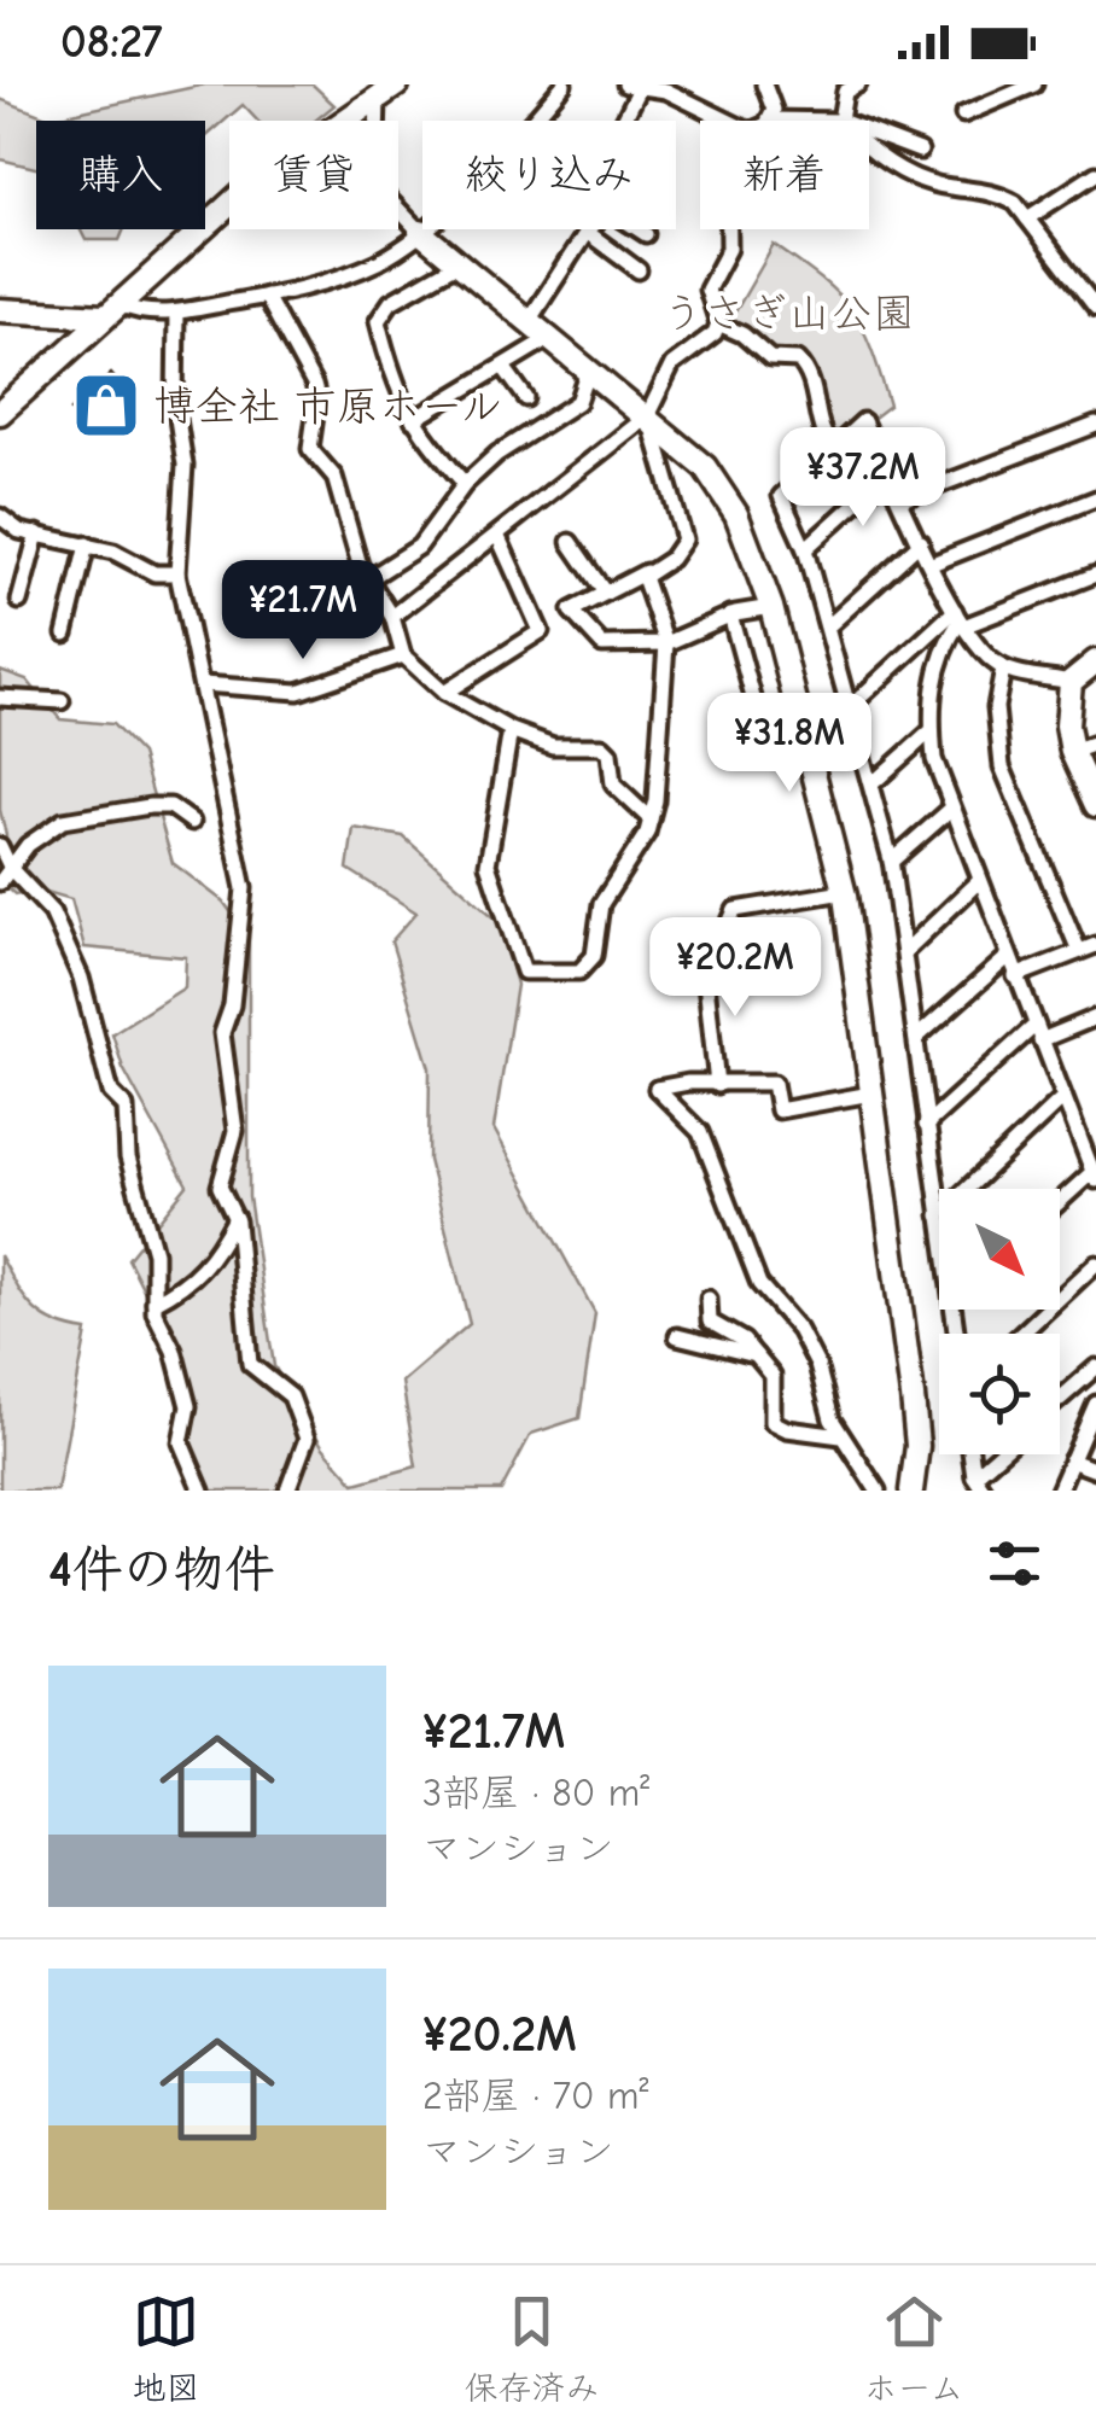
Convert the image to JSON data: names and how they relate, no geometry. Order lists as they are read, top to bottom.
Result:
{
  "parks": ["うさぎ山公園"],
  "places": {
    "shop": ["博全社 市原ホール"]
  },
  "north": "bottom right",
  "page": {
    "status": "08:27",
    "chip": [
      "購入",
      "賃貸",
      "絞り込み",
      "新着"
    ],
    "price": [
      "¥37.2M",
      "¥21.7M",
      "¥31.8M",
      "¥20.2M"
    ],
    "heading": "4件の物件",
    "list": [
      {
        "name": "¥21.7M",
        "note": "3部屋 · 80 m² · マンション"
      },
      {
        "name": "¥20.2M",
        "note": "2部屋 · 70 m² · マンション"
      }
    ],
    "tabs": ["地図", "保存済み", "ホーム"]
  }
}
